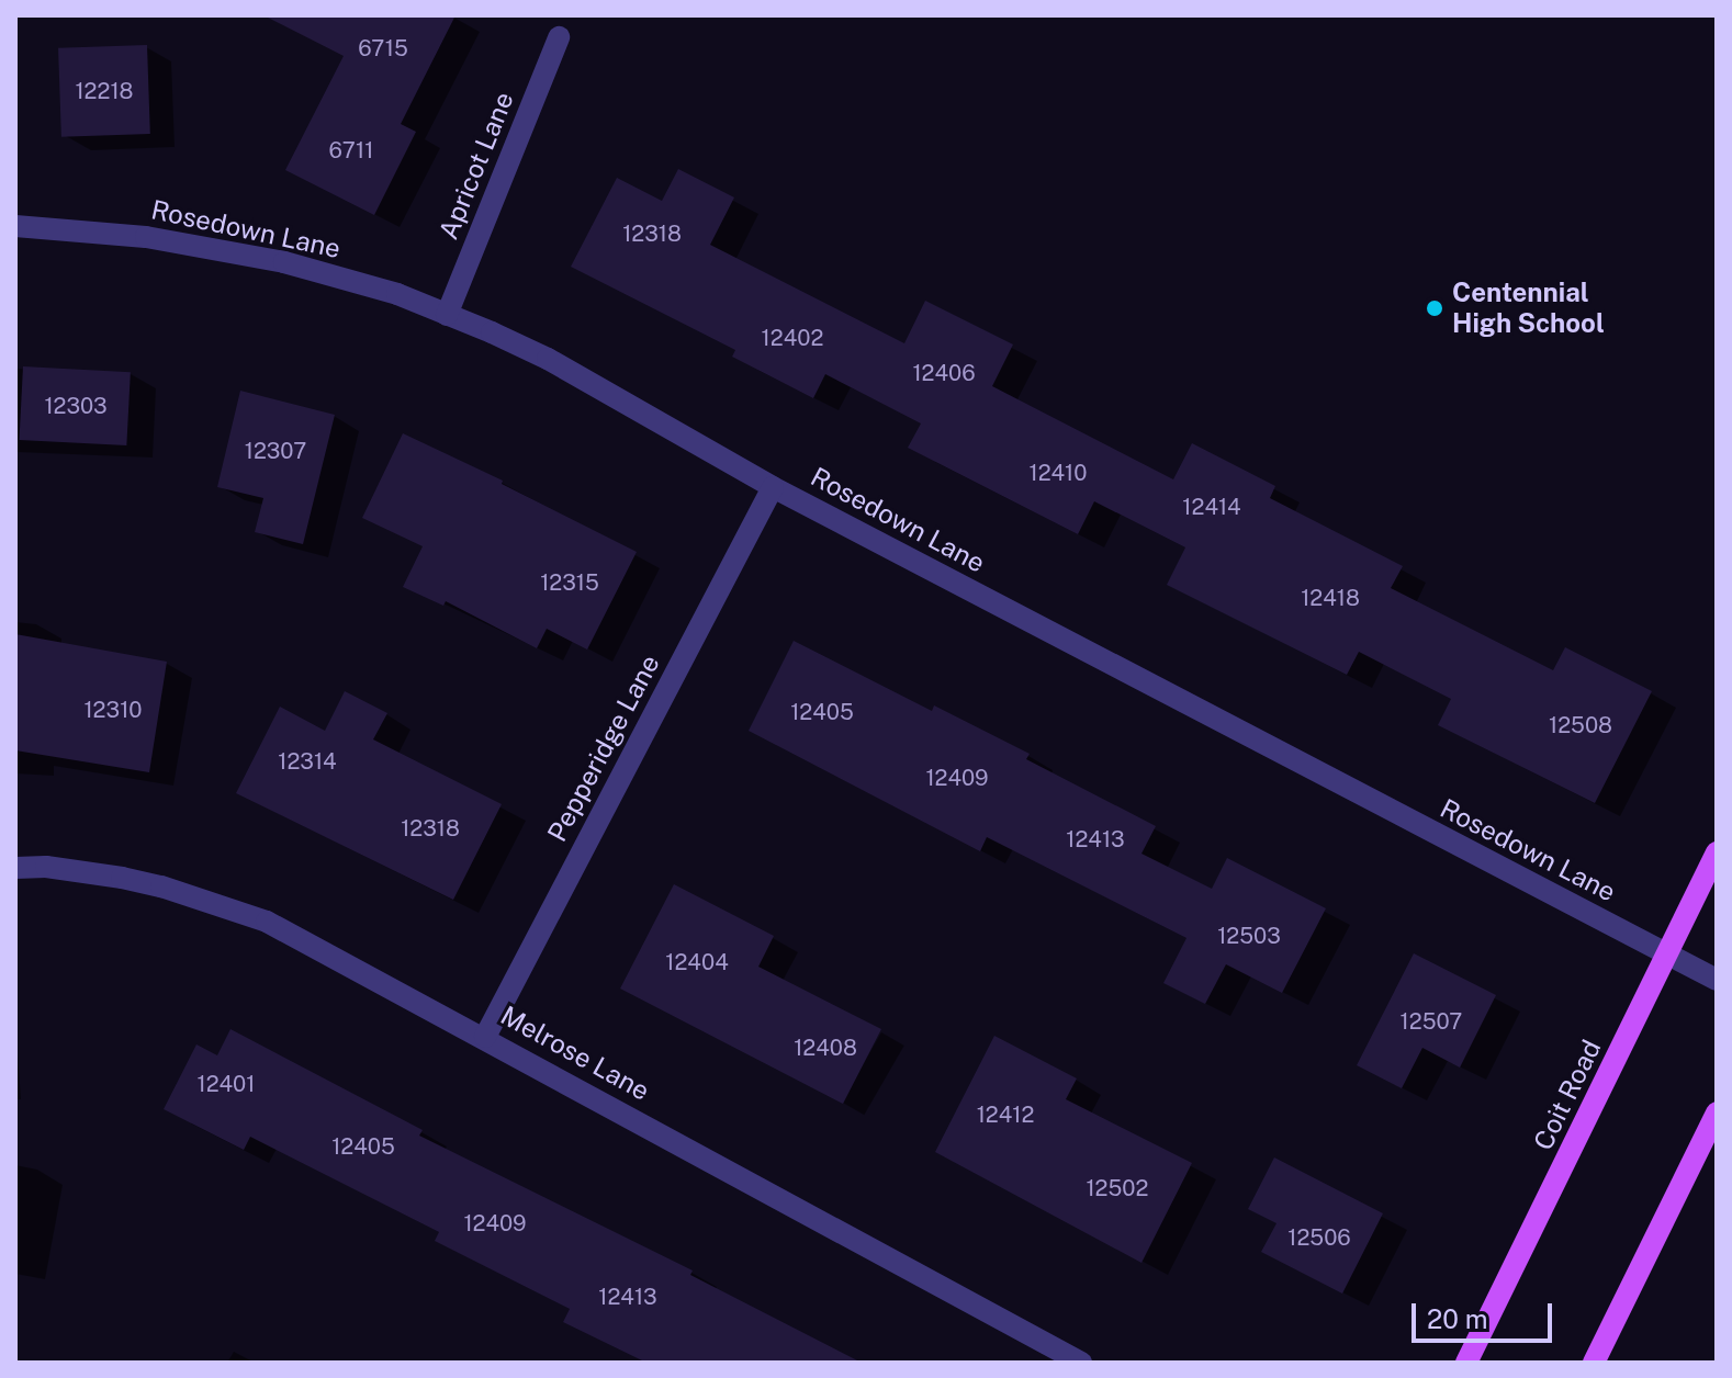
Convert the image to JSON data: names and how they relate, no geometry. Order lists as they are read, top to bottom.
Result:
{
  "streets": {
    "main road": ["Coit Road"],
    "street": [
      "Apricot Lane",
      "Rosedown Lane",
      "Pepperidge Lane",
      "Melrose Lane"
    ]
  },
  "crossings": [
    ["Apricot Lane", "Rosedown Lane"],
    ["Rosedown Lane", "Pepperidge Lane"],
    ["Rosedown Lane", "Coit Road"],
    ["Pepperidge Lane", "Melrose Lane"]
  ],
  "places": ["Centennial High School"],
  "house_numbers": [
    "6715",
    "12218",
    "6711",
    "12318",
    "12402",
    "12406",
    "12303",
    "12307",
    "12410",
    "12414",
    "12315",
    "12418",
    "12310",
    "12405",
    "12508",
    "12314",
    "12409",
    "12318",
    "12413",
    "12503",
    "12404",
    "12507",
    "12408",
    "12401",
    "12412",
    "12405",
    "12502",
    "12409",
    "12506",
    "12413"
  ],
  "scale_bar": "20 m"
}
